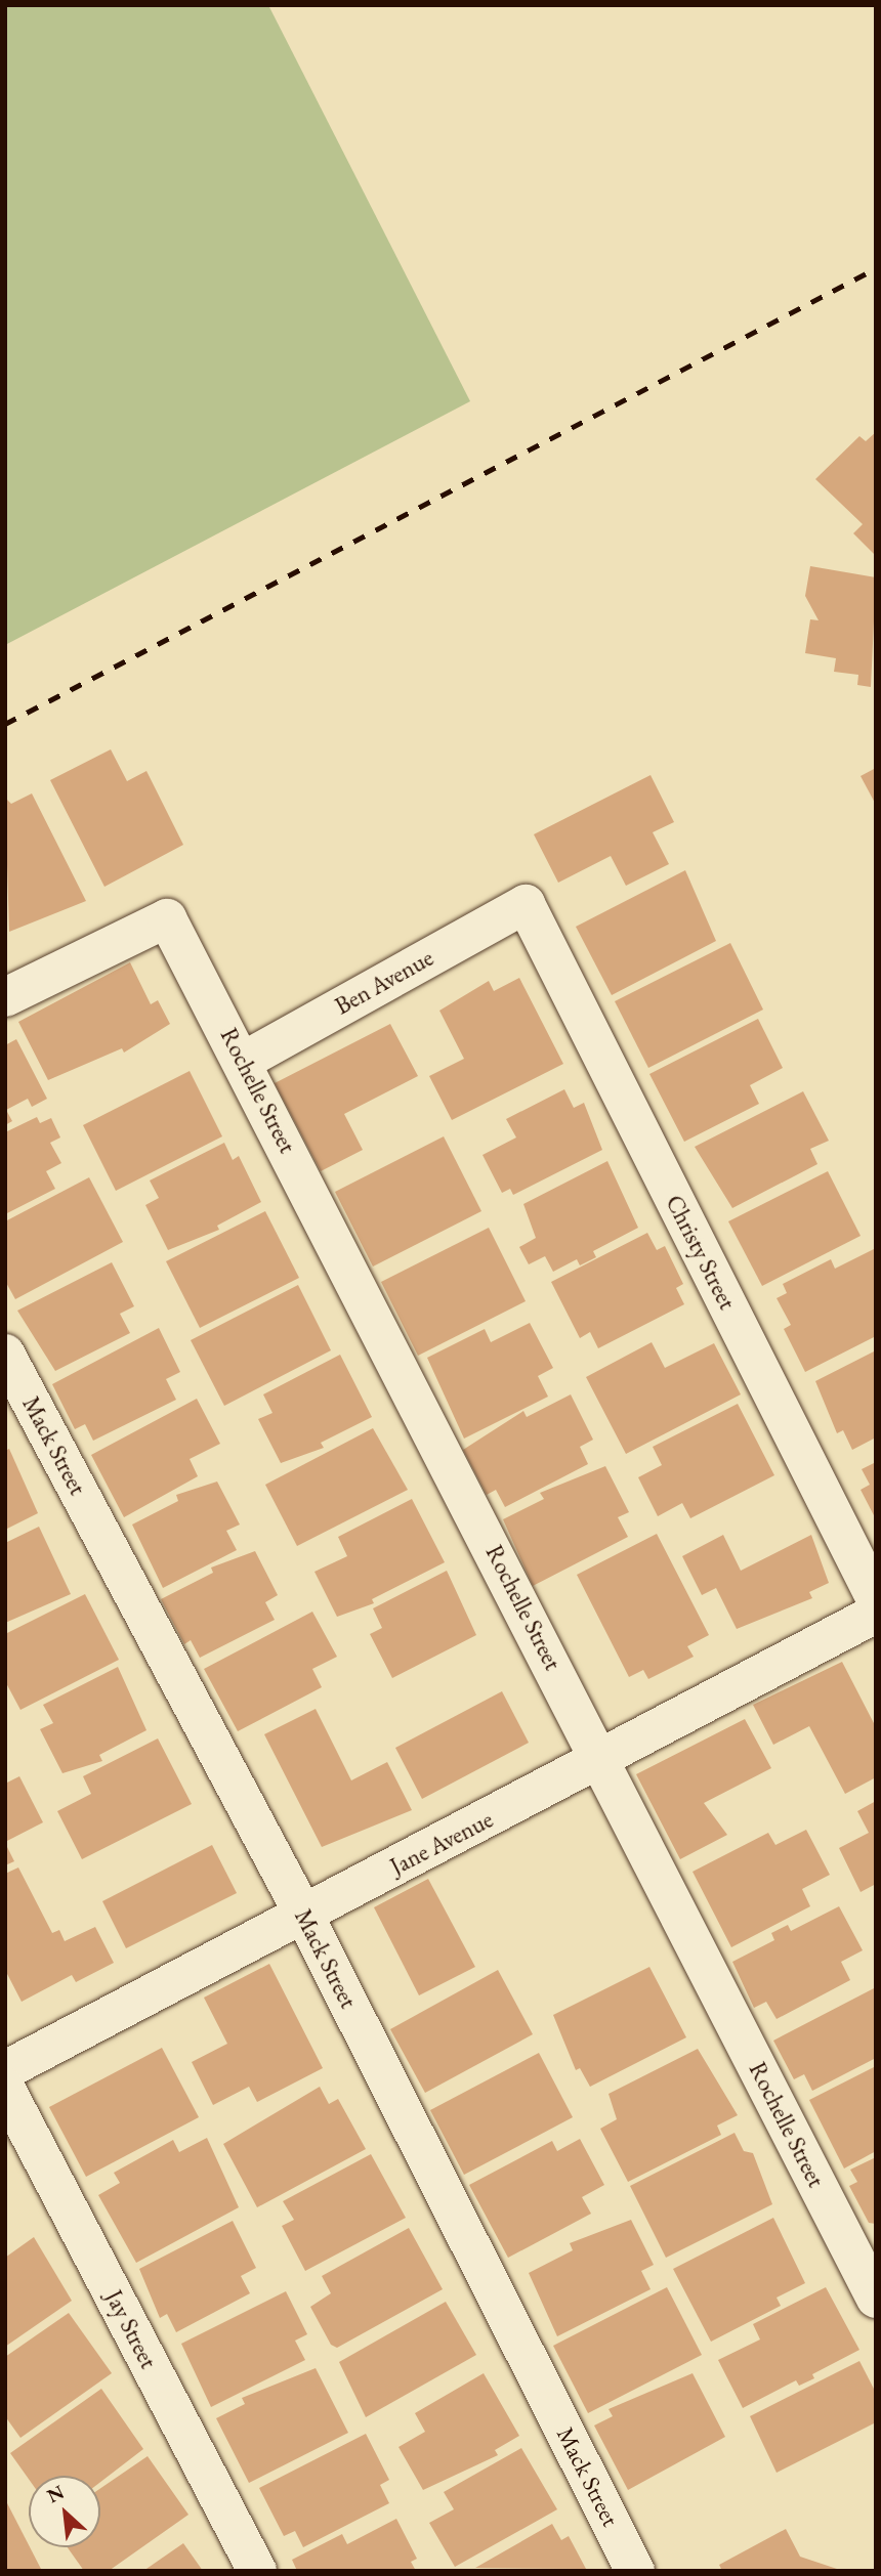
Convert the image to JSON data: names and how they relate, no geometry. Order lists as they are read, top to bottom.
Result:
{
  "streets": {
    "street": [
      "Ben Avenue",
      "Rochelle Street",
      "Christy Street",
      "Mack Street",
      "Jane Avenue",
      "Jay Street"
    ]
  },
  "crossings": [
    ["Ben Avenue", "Rochelle Street"],
    ["Ben Avenue", "Christy Street"],
    ["Rochelle Street", "Jane Avenue"],
    ["Mack Street", "Jane Avenue"]
  ],
  "north": "top left"
}
